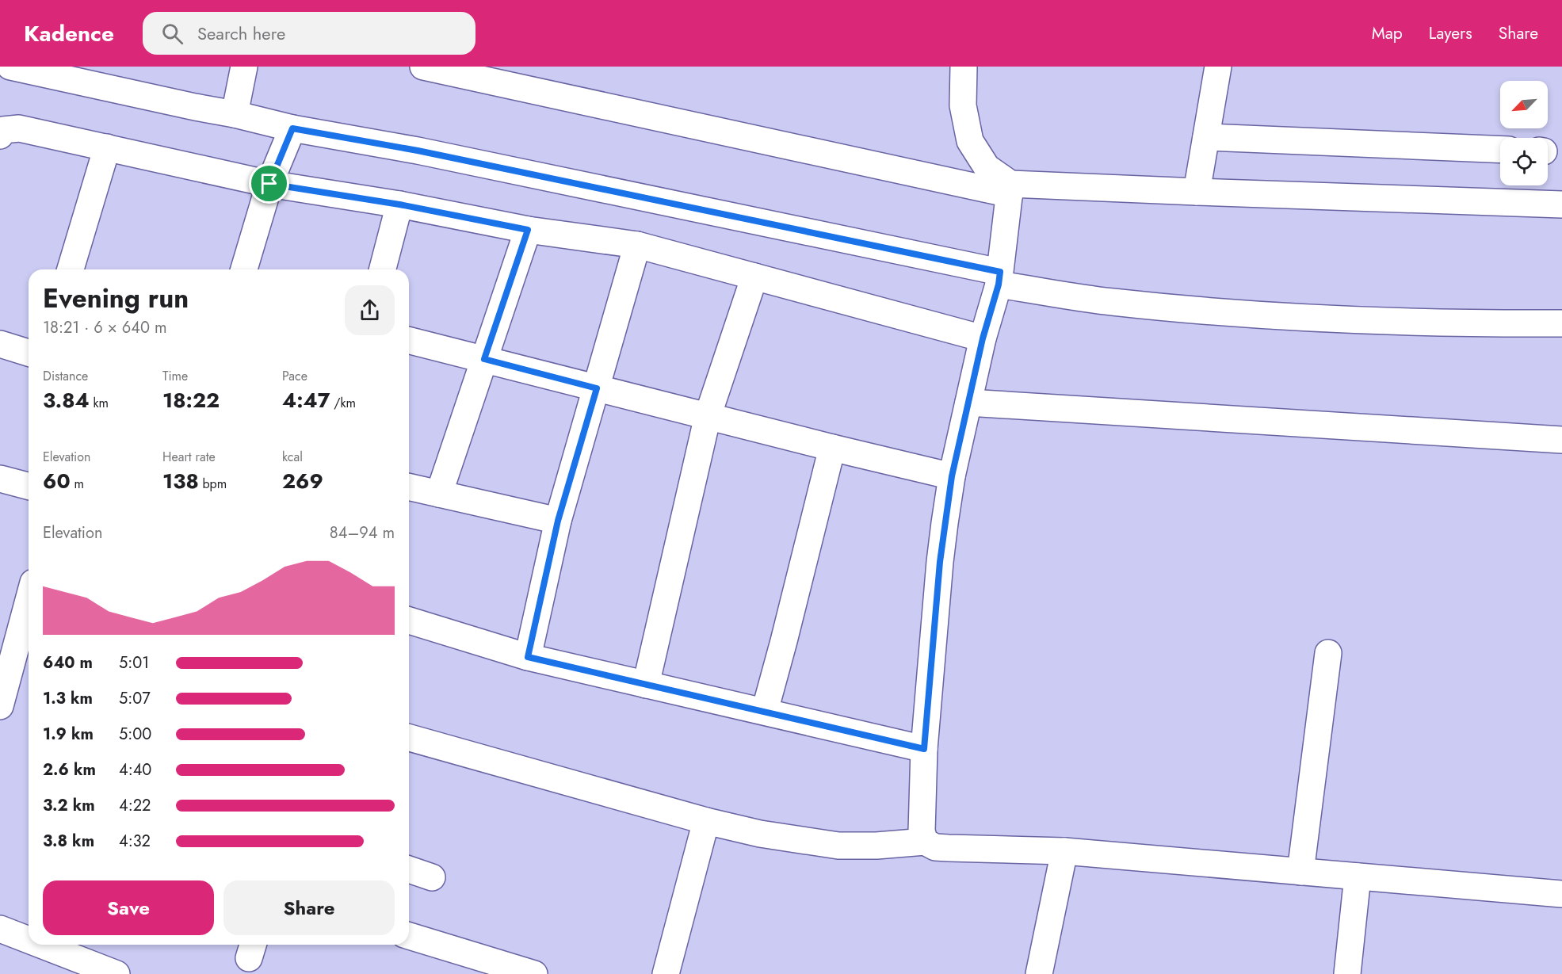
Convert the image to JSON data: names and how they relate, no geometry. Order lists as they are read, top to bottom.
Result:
{
  "north": "bottom left",
  "page": {
    "header": "Kadence",
    "search": "Search here",
    "nav": ["Map", "Layers", "Share"],
    "heading": ["Evening run", "18:21 · 6 × 640 m"],
    "stats": [
      ["Distance", "3.84 km"],
      ["Time", "18:22"],
      ["Pace", "4:47 /km"],
      ["Elevation", "60 m"],
      ["Heart rate", "138 bpm"],
      ["kcal", "269"]
    ],
    "chart": ["Elevation", "84–94 m"],
    "list": [
      {
        "name": "640 m",
        "note": "5:01"
      },
      {
        "name": "1.3 km",
        "note": "5:07"
      },
      {
        "name": "1.9 km",
        "note": "5:00"
      },
      {
        "name": "2.6 km",
        "note": "4:40"
      },
      {
        "name": "3.2 km",
        "note": "4:22"
      },
      {
        "name": "3.8 km",
        "note": "4:32"
      }
    ],
    "buttons": ["Save", "Share"]
  }
}
